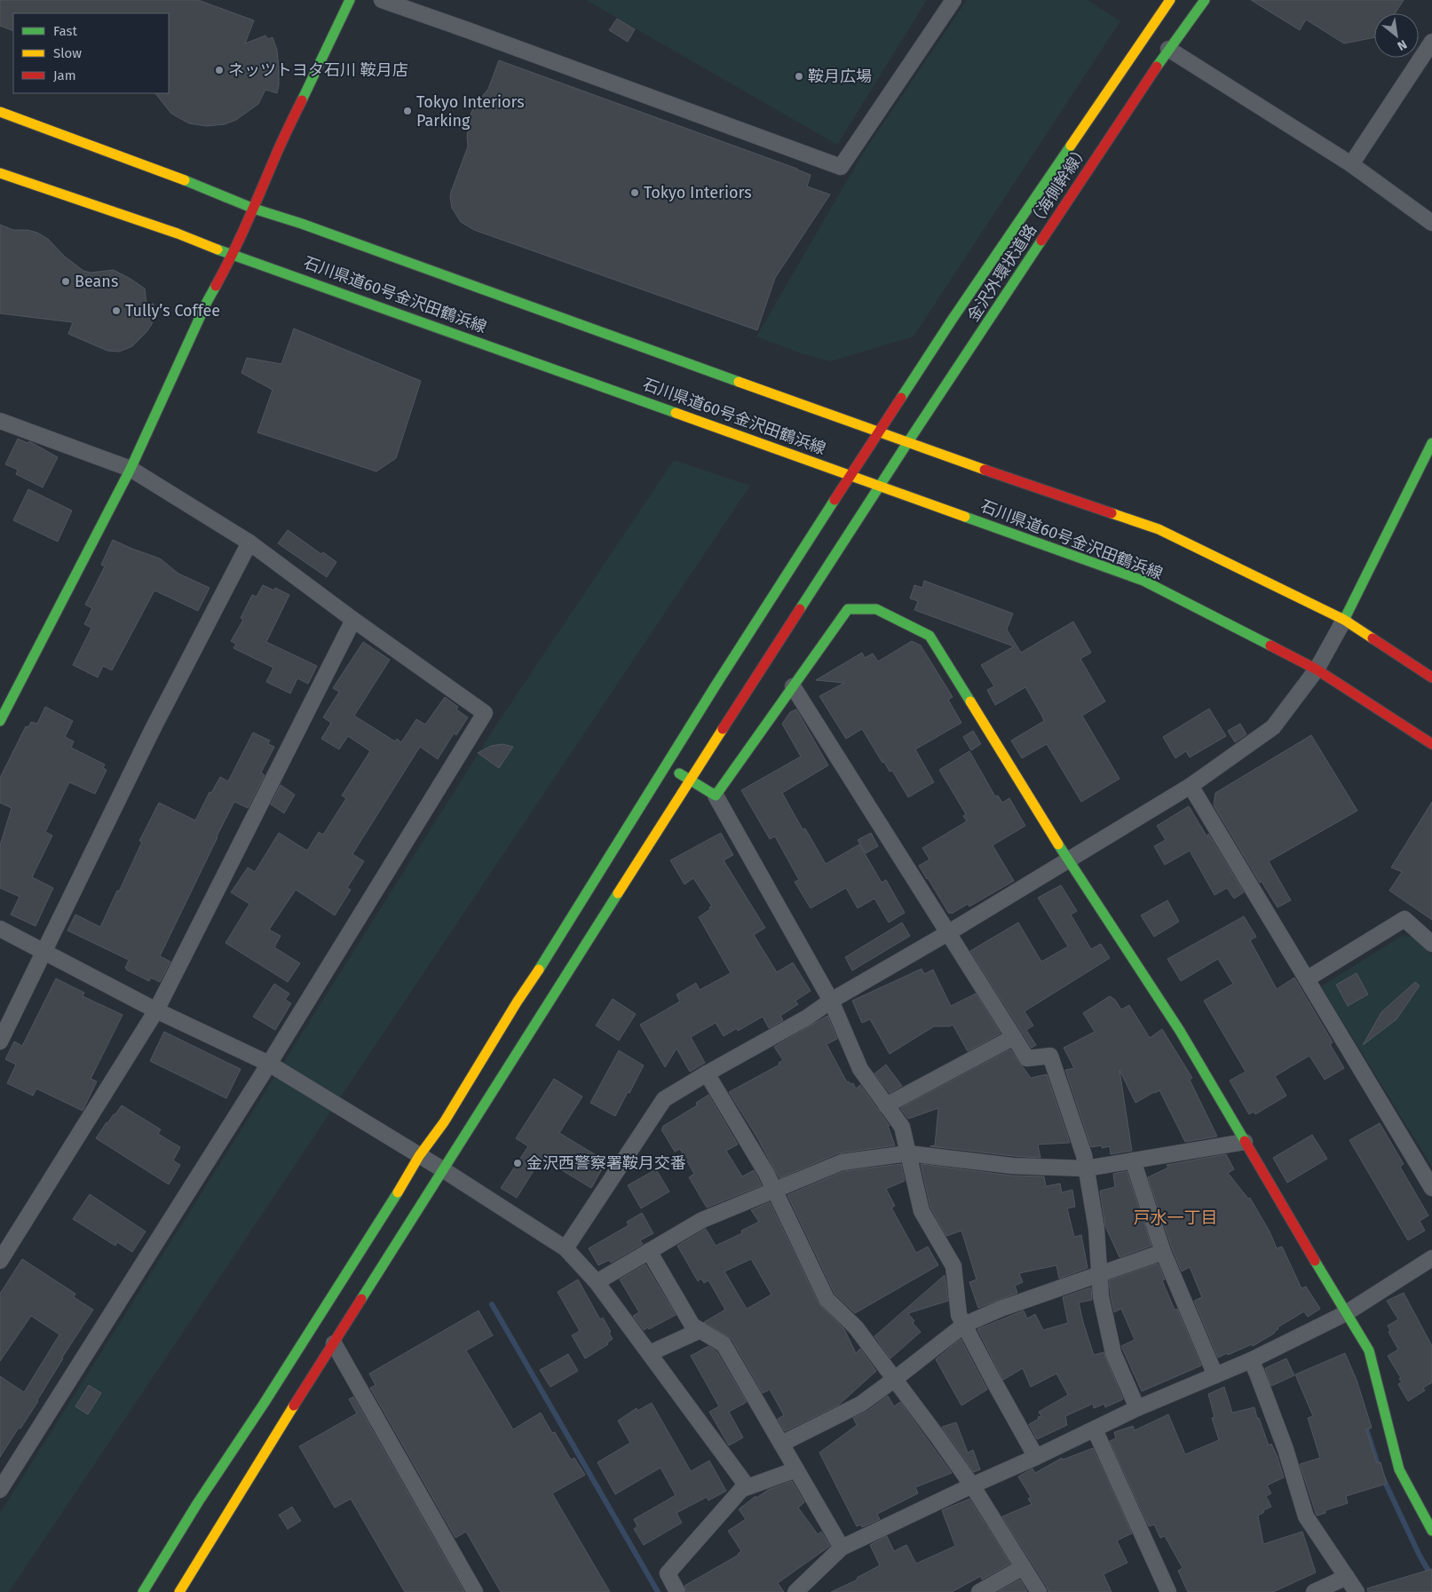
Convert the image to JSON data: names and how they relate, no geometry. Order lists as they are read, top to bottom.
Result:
{
  "streets": {
    "street": ["金沢外環状道路（海側幹線）", "石川県道60号金沢田鶴浜線"]
  },
  "crossings": [
    ["金沢外環状道路（海側幹線）", "石川県道60号金沢田鶴浜線"]
  ],
  "districts": ["戸水一丁目"],
  "places": [
    "ネッツトヨタ石川 鞍月店",
    "鞍月広場",
    "Tokyo Interiors Parking",
    "Tokyo Interiors",
    "Beans",
    "Tully’s Coffee",
    "金沢西警察署鞍月交番"
  ],
  "legend": ["Fast", "Slow", "Jam"],
  "north": "bottom right"
}
